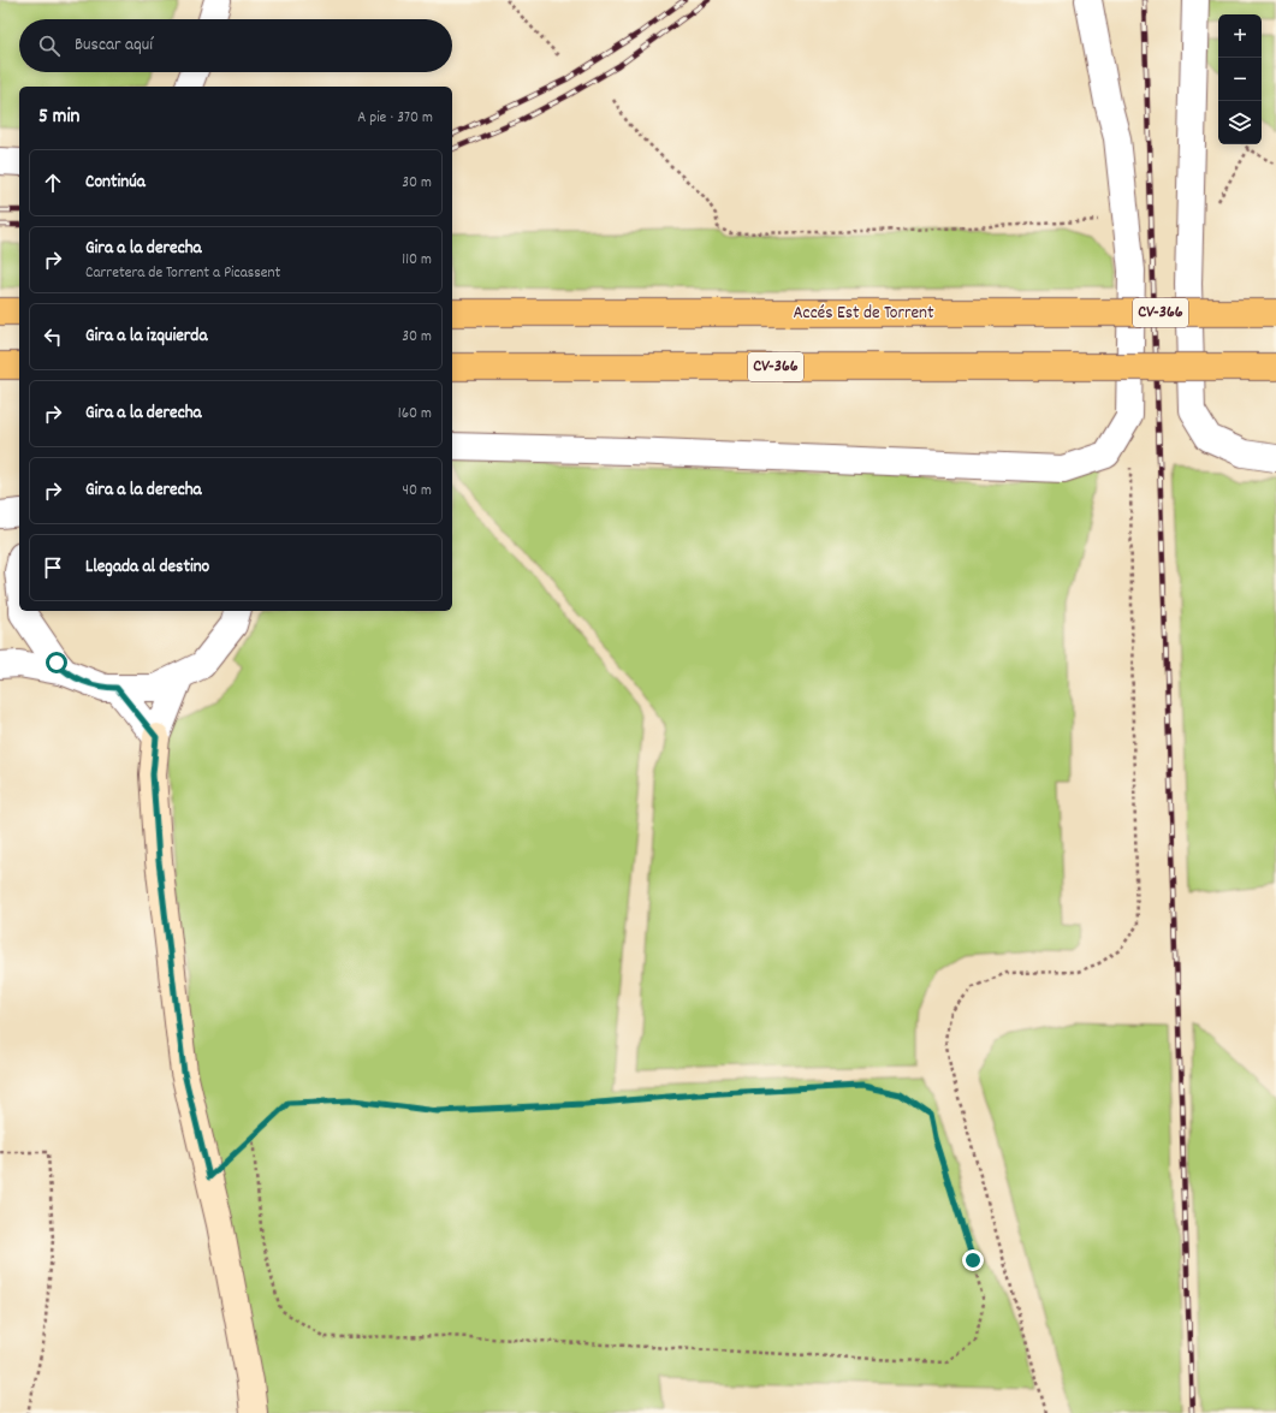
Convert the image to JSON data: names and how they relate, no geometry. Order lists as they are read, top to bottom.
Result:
{
  "streets": {
    "main road": ["CV-366", "Accés Est de Torrent"]
  },
  "page": {
    "map_buttons": ["+", "−"],
    "search": "Buscar aquí",
    "heading": ["5 min", "A pie · 370 m"],
    "list": [
      ["Continúa", "30 m"],
      ["Gira a la derecha", "Carretera de Torrent a Picassent", "110 m"],
      ["Gira a la izquierda", "30 m"],
      ["Gira a la derecha", "160 m"],
      ["Gira a la derecha", "40 m"],
      "Llegada al destino"
    ]
  }
}
